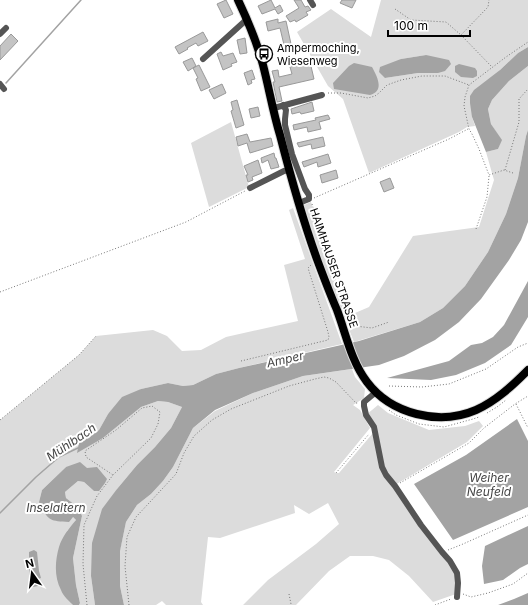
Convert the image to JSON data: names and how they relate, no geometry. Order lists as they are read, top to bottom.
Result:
{
  "streets": {
    "main road": ["HAIMHAUSER STRASSE"]
  },
  "water": [
    "Amper",
    "Mühlbach",
    "Weiher Neufeld",
    "Inselaltern"
  ],
  "places": {
    "bus stop": ["Ampermoching, Wiesenweg"]
  },
  "scale_bar": "100 m",
  "north": "top"
}
